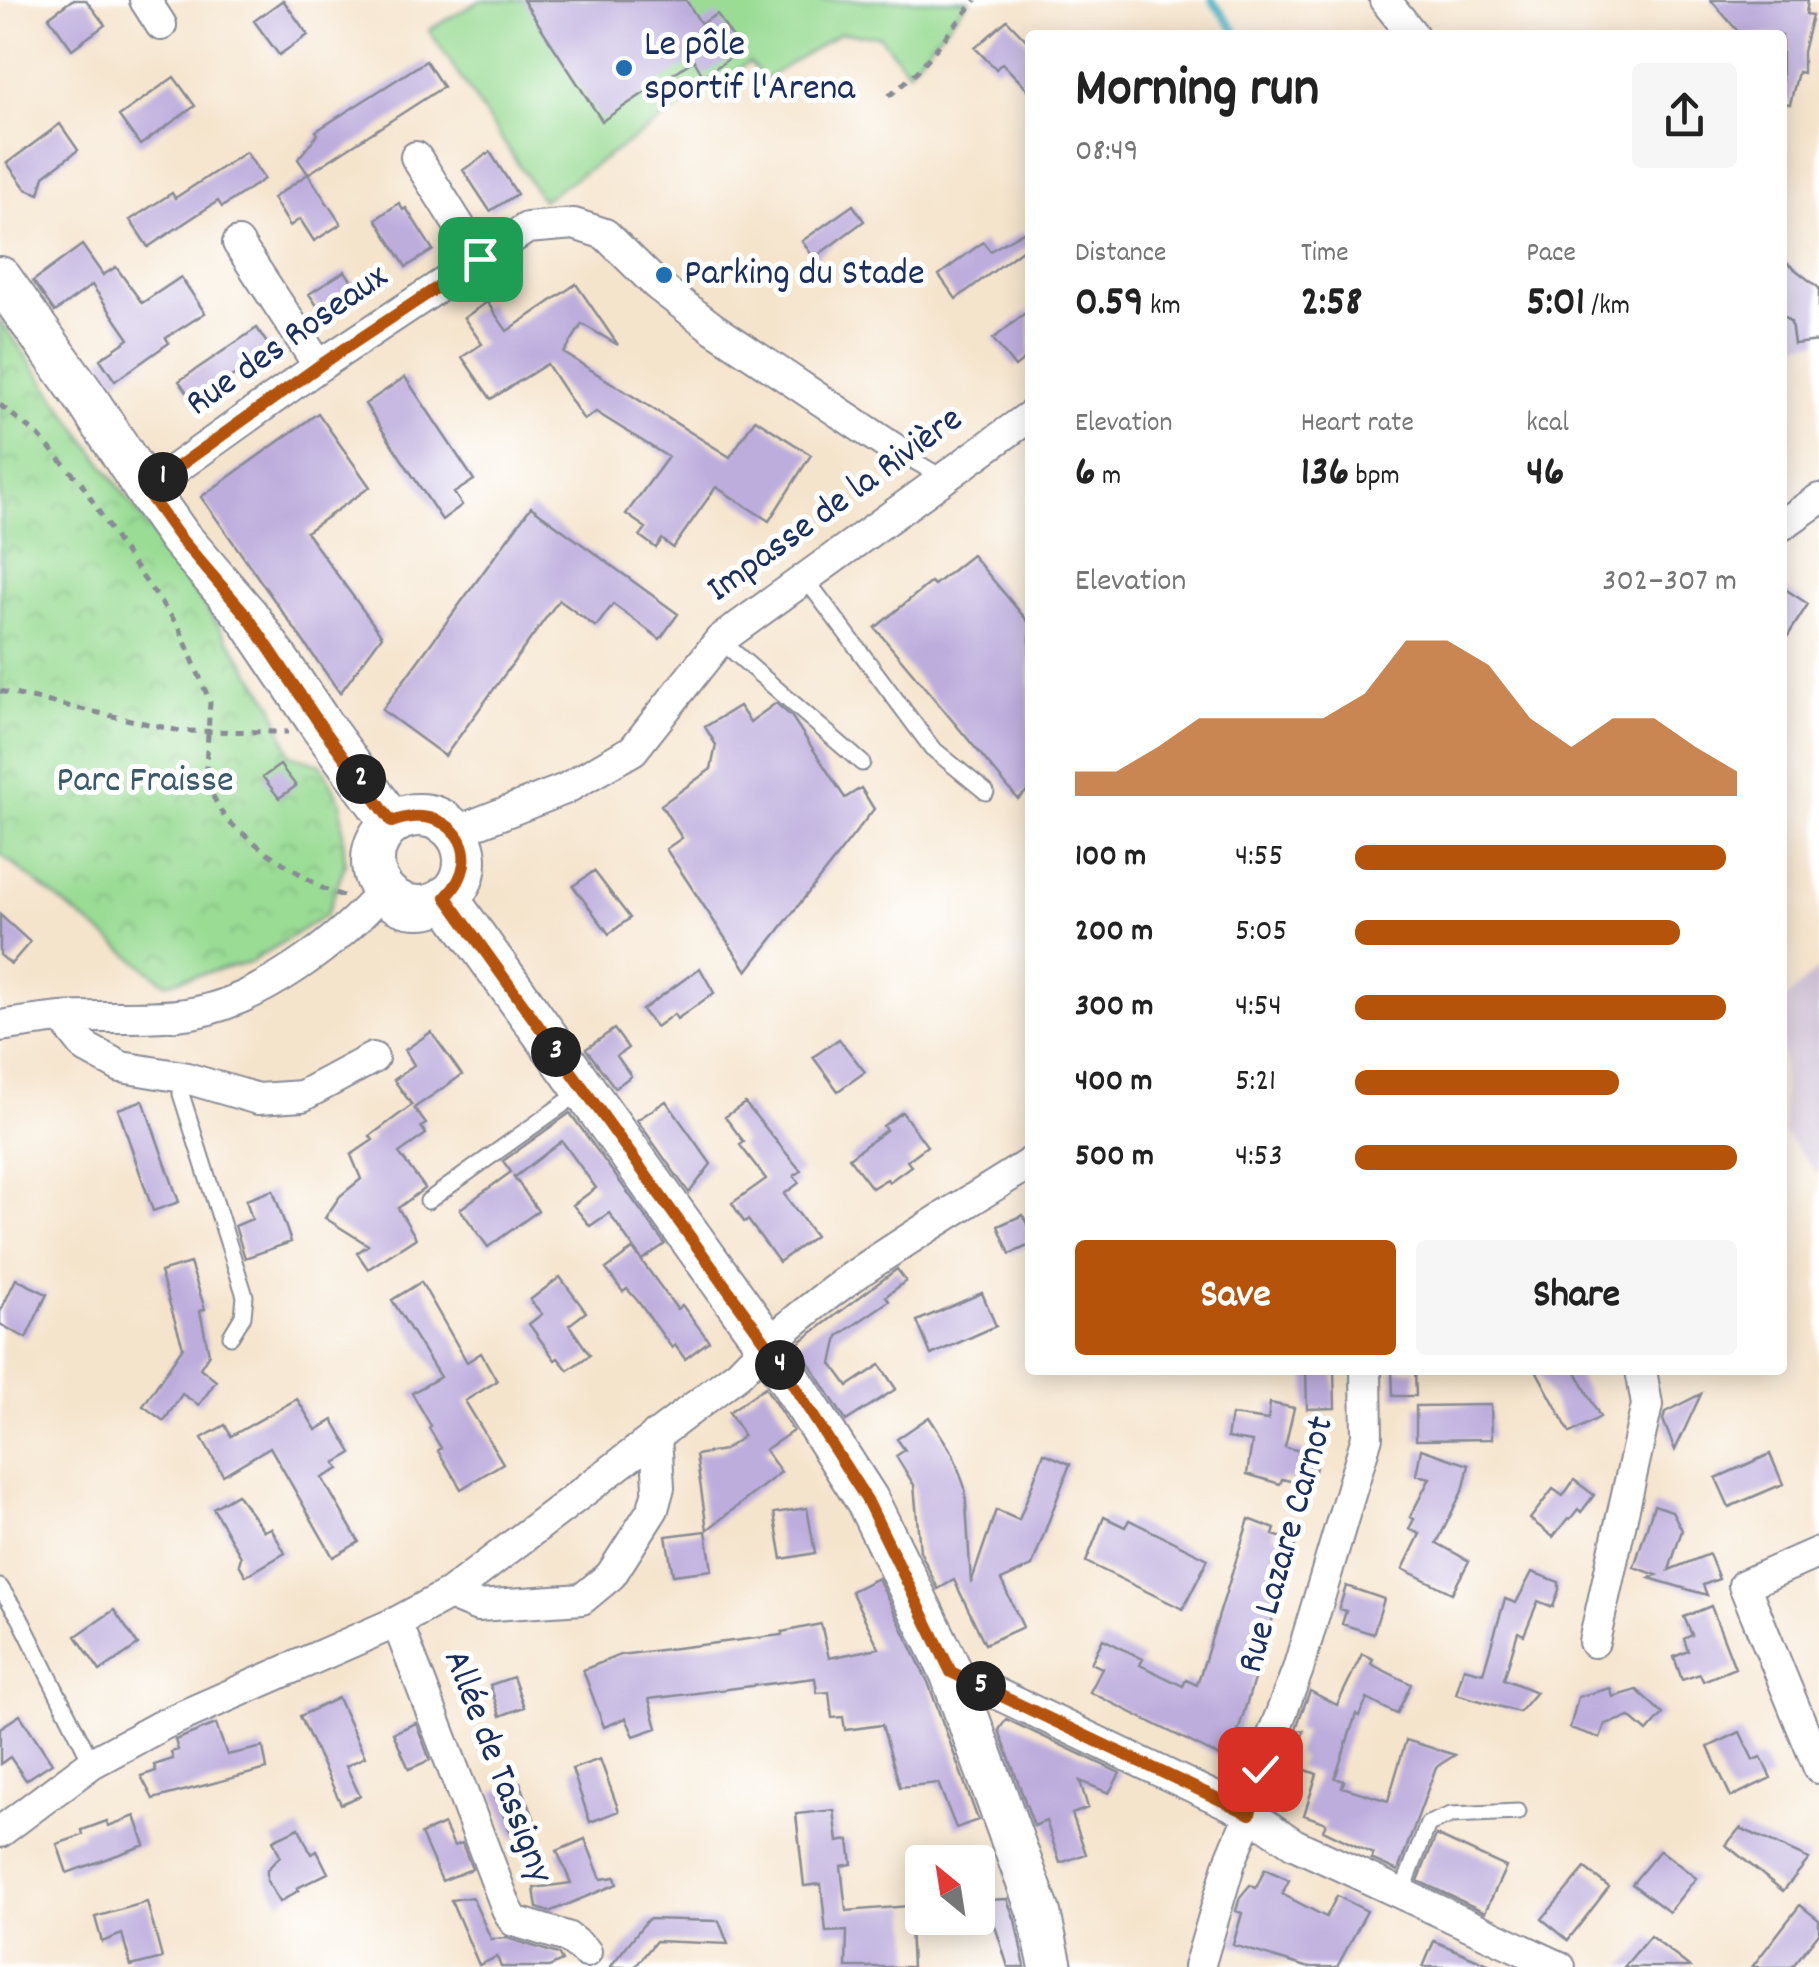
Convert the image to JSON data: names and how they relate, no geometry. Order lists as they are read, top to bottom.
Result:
{
  "streets": {
    "street": [
      "Rue des Roseaux",
      "Impasse de la Rivière",
      "Rue Lazare Carnot",
      "Allée de Tassigny"
    ]
  },
  "parks": ["Parc Fraisse"],
  "places": ["Le pôle sportif l'Arena", "Parking du Stade"],
  "north": "top left",
  "page": {
    "heading": ["Morning run", "08:49"],
    "stats": [
      ["Distance", "0.59 km"],
      ["Time", "2:58"],
      ["Pace", "5:01 /km"],
      ["Elevation", "6 m"],
      ["Heart rate", "136 bpm"],
      ["kcal", "46"]
    ],
    "pins": [
      "1",
      "2",
      "3",
      "4",
      "5"
    ],
    "chart": ["Elevation", "302–307 m"],
    "list": [
      {
        "name": "100 m",
        "note": "4:55"
      },
      {
        "name": "200 m",
        "note": "5:05"
      },
      {
        "name": "300 m",
        "note": "4:54"
      },
      {
        "name": "400 m",
        "note": "5:21"
      },
      {
        "name": "500 m",
        "note": "4:53"
      }
    ],
    "buttons": ["Save", "Share"]
  }
}
